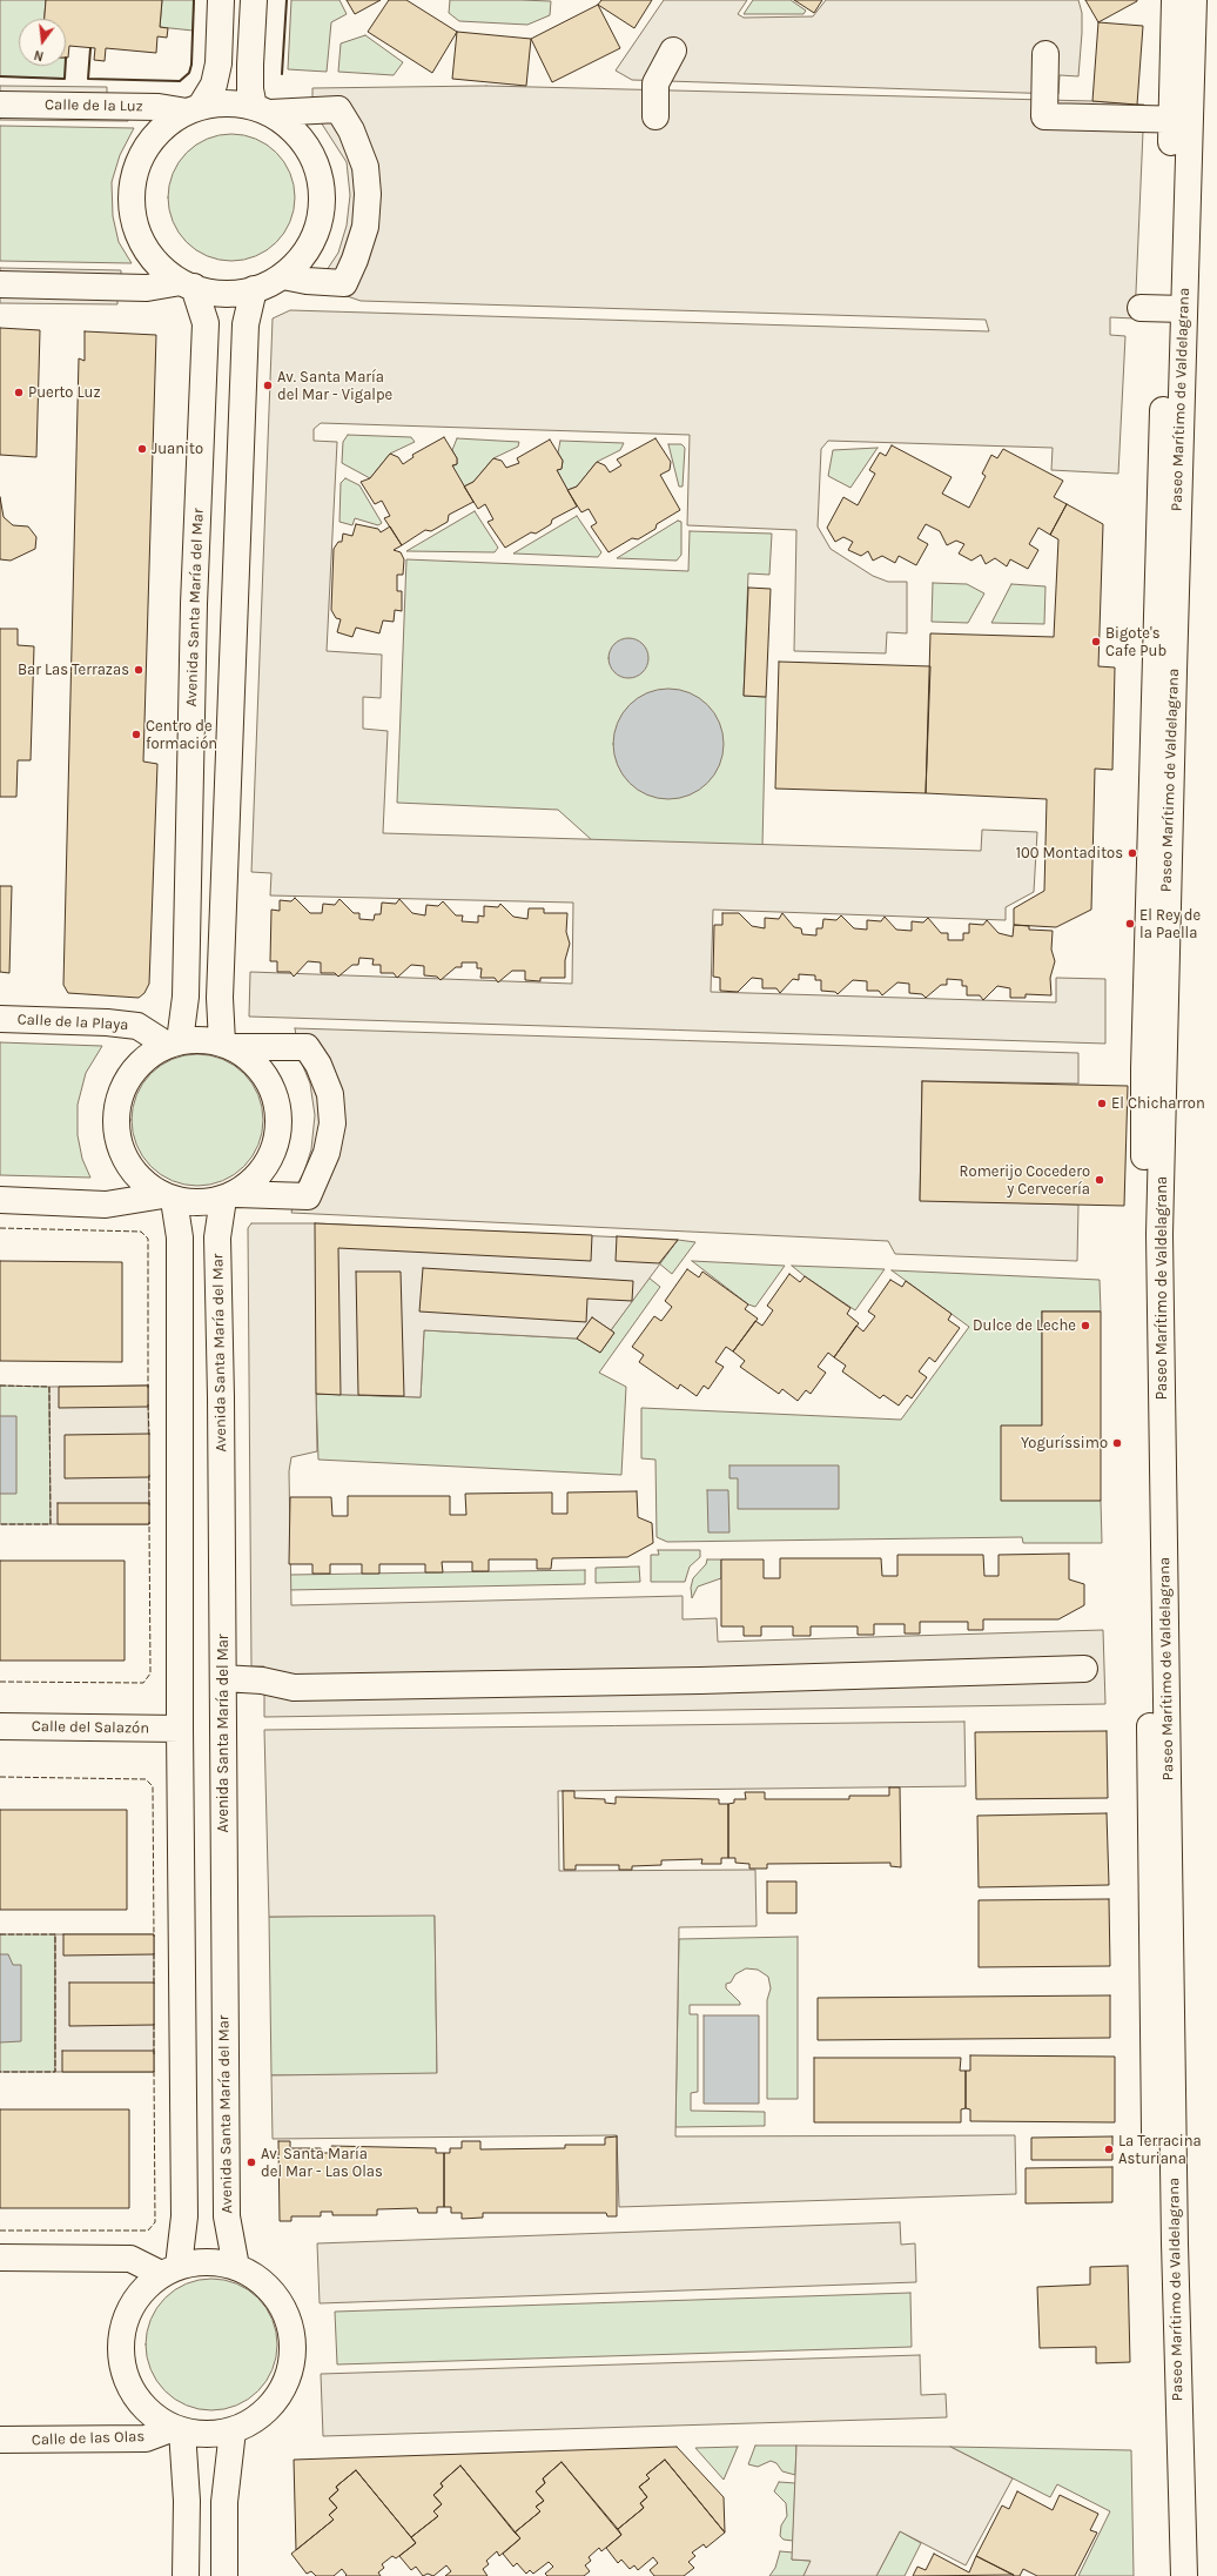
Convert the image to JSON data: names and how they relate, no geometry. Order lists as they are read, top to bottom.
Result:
{
  "streets": {
    "street": [
      "Calle de la Luz",
      "Paseo Marítimo de Valdelagrana",
      "Avenida Santa María del Mar",
      "Calle de la Playa",
      "Calle del Salazón",
      "Calle de las Olas"
    ]
  },
  "crossings": [
    ["Avenida Santa María del Mar", "Calle de la Playa"]
  ],
  "places": [
    "Av. Santa María del Mar - Vigalpe",
    "Puerto Luz",
    "Juanito",
    "Bigote's Cafe Pub",
    "Bar Las Terrazas",
    "Centro de formación",
    "100 Montaditos",
    "El Rey de la Paella",
    "El Chicharron",
    "Romerijo Cocedero y Cervecería",
    "Dulce de Leche",
    "Yoguríssimo",
    "La Terracina Asturiana",
    "Av. Santa María del Mar - Las Olas"
  ],
  "north": "bottom"
}
